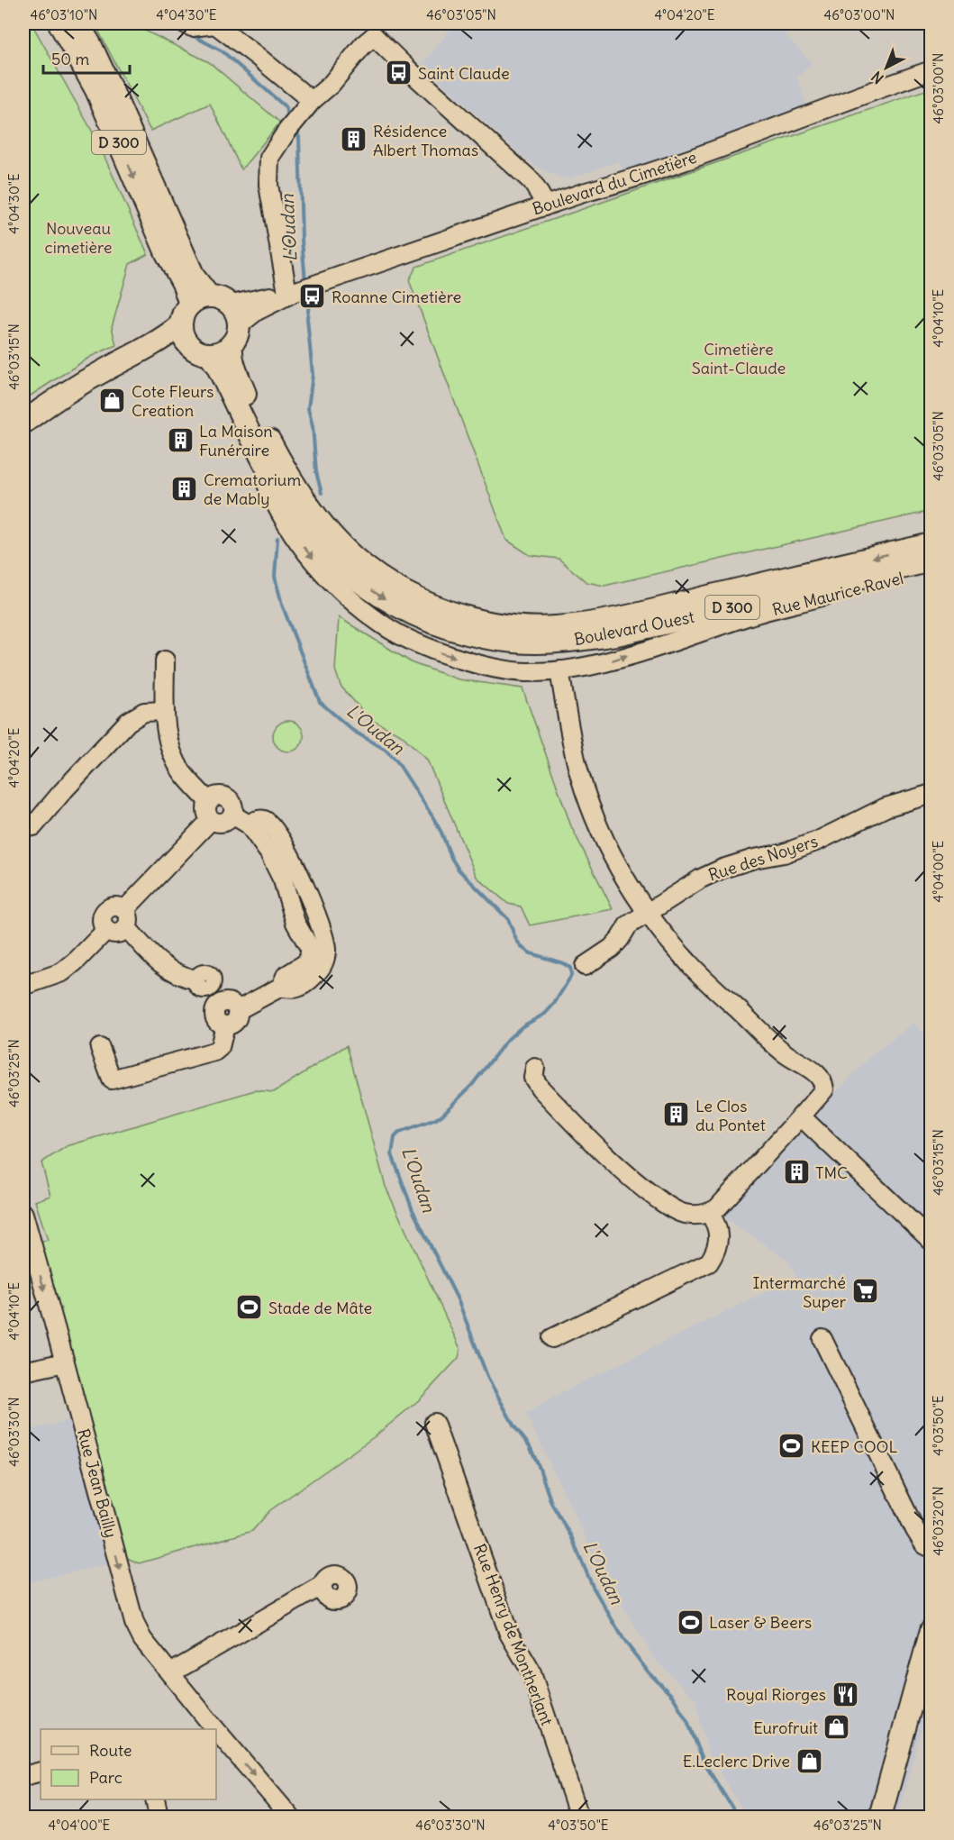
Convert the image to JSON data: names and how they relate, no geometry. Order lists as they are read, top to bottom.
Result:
{
  "streets": {
    "main road": ["D 300", "Boulevard Ouest"],
    "street": [
      "Boulevard du Cimetière",
      "Rue Maurice Ravel",
      "Rue des Noyers",
      "Rue Jean Bailly",
      "Rue Henry de Montherlant"
    ]
  },
  "crossings": [
    ["D 300", "Boulevard du Cimetière"],
    ["D 300", "Boulevard Ouest"],
    ["Boulevard du Cimetière", "Boulevard Ouest"],
    ["Rue Maurice Ravel", "Boulevard Ouest"]
  ],
  "one_way": ["Rue Maurice Ravel", "Rue Jean Bailly"],
  "water": ["L'Oudan"],
  "parks": ["Nouveau cimetière", "Cimetière Saint-Claude"],
  "places": {
    "bus stop": ["Saint Claude", "Roanne Cimetière"],
    "building": [
      "Résidence Albert Thomas",
      "La Maison Funéraire",
      "Crematorium de Mably",
      "Le Clos du Pontet",
      "TMC"
    ],
    "shop": ["Cote Fleurs Creation", "Eurofruit", "E.Leclerc Drive"],
    "supermarket": ["Intermarché Super"],
    "sports": ["Stade de Mâte", "KEEP COOL", "Laser & Beers"],
    "restaurant": ["Royal Riorges"]
  },
  "legend": ["Route", "Parc"],
  "scale_bar": "50 m",
  "north": "bottom left",
  "coordinates": [
    "46°03'10\"N",
    "4°04'30\"E",
    "46°03'05\"N",
    "4°04'20\"E",
    "46°03'00\"N",
    "4°04'10\"E",
    "46°03'15\"N",
    "4°04'00\"E",
    "46°03'25\"N",
    "4°03'50\"E",
    "46°03'30\"N",
    "46°03'20\"N"
  ]
}
